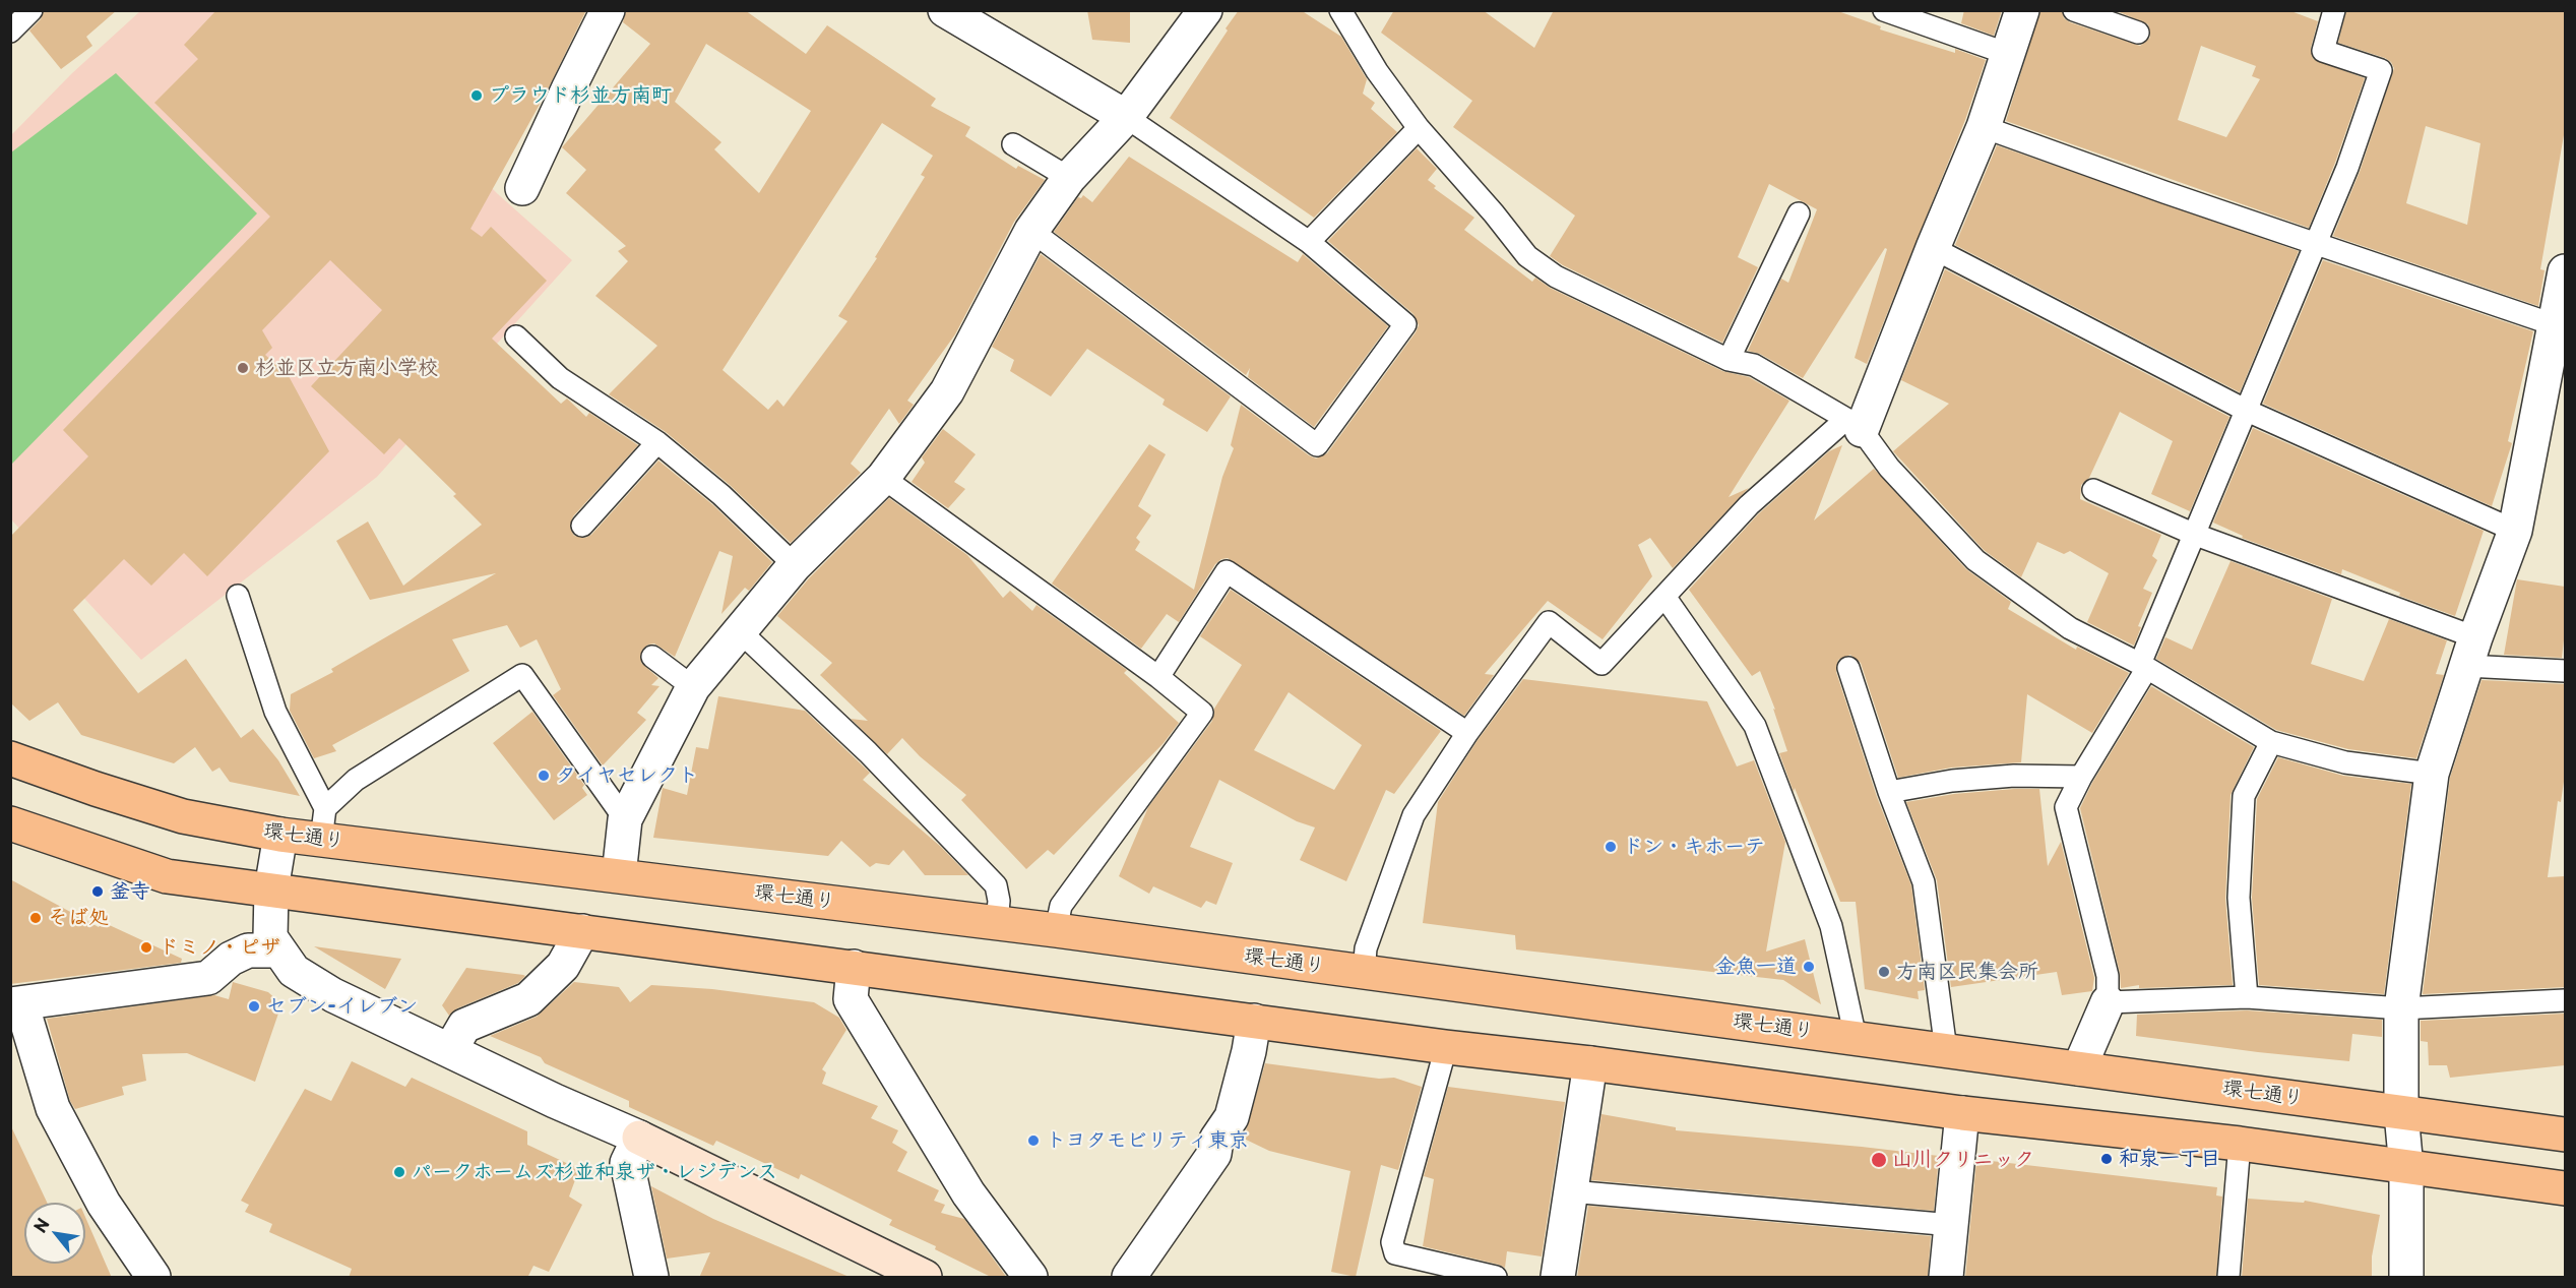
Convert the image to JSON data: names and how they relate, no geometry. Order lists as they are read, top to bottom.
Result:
{
  "streets": {
    "main road": ["環七通り"]
  },
  "places": [
    "プラウド杉並方南町",
    "杉並区立方南小学校",
    "タイヤセレクト",
    "ドン・キホーテ",
    "釜寺",
    "そば処",
    "ドミノ・ピザ",
    "金魚一道",
    "方南区民集会所",
    "セブン-イレブン",
    "トヨタモビリティ東京",
    "和泉一丁目",
    "山川クリニック",
    "パークホームズ杉並和泉ザ・レジデンス"
  ],
  "north": "top left"
}
